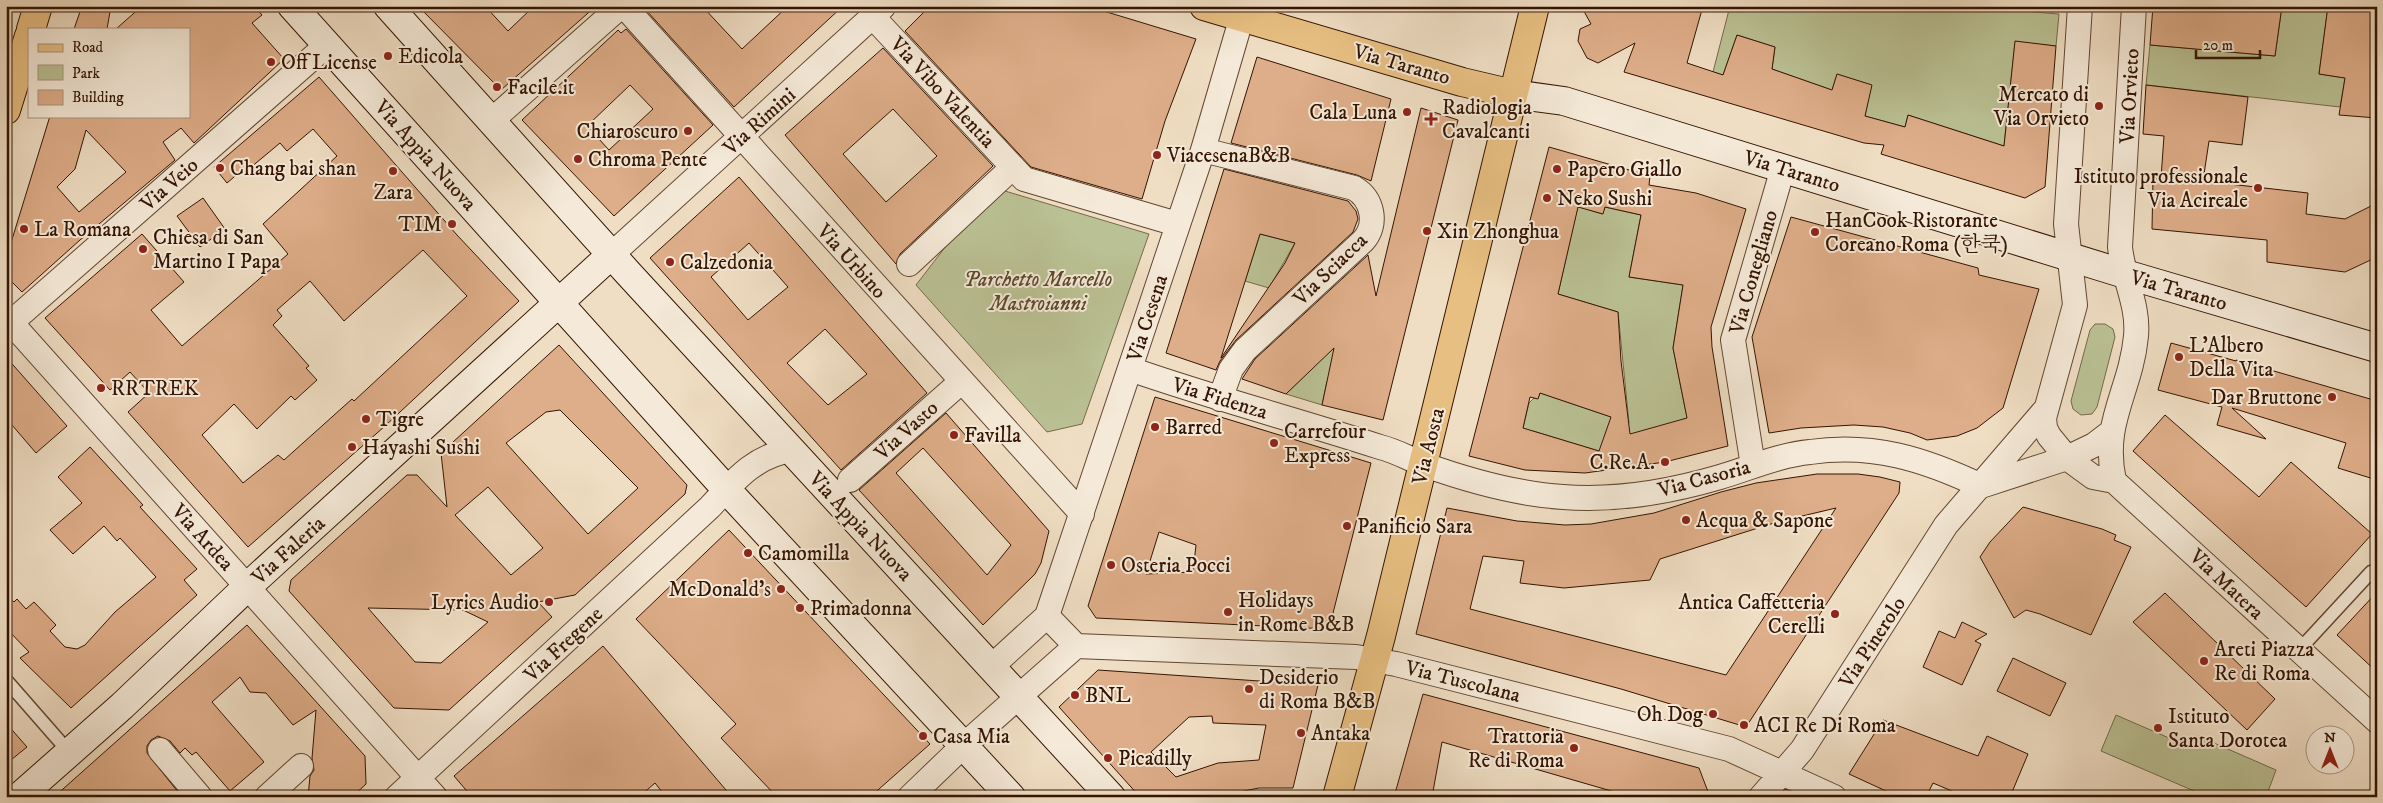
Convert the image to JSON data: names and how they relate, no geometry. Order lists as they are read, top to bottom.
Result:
{
  "streets": {
    "main road": [
      "Via Taranto",
      "Via Appia Nuova",
      "Via Aosta",
      "Via Faleria"
    ],
    "street": [
      "Via Vibo Valentia",
      "Via Orvieto",
      "Via Rimini",
      "Via Veio",
      "Via Urbino",
      "Via Sciacca",
      "Via Conegliano",
      "Via Cesena",
      "Via Fidenza",
      "Via Vasto",
      "Via Casoria",
      "Via Ardea",
      "Via Matera",
      "Via Pinerolo",
      "Via Fregene",
      "Via Tuscolana"
    ]
  },
  "crossings": [
    ["Via Taranto", "Via Orvieto"],
    ["Via Taranto", "Via Conegliano"],
    ["Via Taranto", "Via Cesena"],
    ["Via Taranto", "Via Aosta"],
    ["Via Vibo Valentia", "Via Rimini"],
    ["Via Vibo Valentia", "Via Cesena"],
    ["Via Rimini", "Via Appia Nuova"],
    ["Via Rimini", "Via Urbino"],
    ["Via Appia Nuova", "Via Veio"],
    ["Via Appia Nuova", "Via Faleria"],
    ["Via Appia Nuova", "Via Fregene"],
    ["Via Veio", "Via Ardea"],
    ["Via Urbino", "Via Cesena"],
    ["Via Urbino", "Via Vasto"],
    ["Via Sciacca", "Via Cesena"],
    ["Via Sciacca", "Via Fidenza"],
    ["Via Conegliano", "Via Casoria"],
    ["Via Cesena", "Via Fidenza"],
    ["Via Fidenza", "Via Aosta"],
    ["Via Fidenza", "Via Casoria"],
    ["Via Aosta", "Via Casoria"],
    ["Via Aosta", "Via Tuscolana"],
    ["Via Casoria", "Via Pinerolo"],
    ["Via Ardea", "Via Faleria"],
    ["Via Ardea", "Via Fregene"],
    ["Via Pinerolo", "Via Tuscolana"]
  ],
  "parks": ["Parchetto Marcello Mastroianni"],
  "places": {
    "other": [
      "Edicola",
      "Off License",
      "Facile.it",
      "Mercato di Via Orvieto",
      "Cala Luna",
      "Chiaroscuro",
      "ViacesenaB&B",
      "Chroma Pente",
      "Chang bai shan",
      "Papero Giallo",
      "Zara",
      "Istituto professionale Via Acireale",
      "Neko Sushi",
      "TIM",
      "La Romana",
      "Xin Zhonghua",
      "HanCook Ristorante Coreano Roma (한쿡)",
      "Chiesa di San Martino I Papa",
      "Calzedonia",
      "L’Albero Della Vita",
      "RRTREK",
      "Dar Bruttone",
      "Tigre",
      "Barred",
      "Favilla",
      "Carrefour Express",
      "Hayashi Sushi",
      "C.Re.A.",
      "Acqua & Sapone",
      "Panificio Sara",
      "Camomilla",
      "Osteria Pocci",
      "McDonald's",
      "Lyrics Audio",
      "Primadonna",
      "Holidays in Rome B&B",
      "Antica Caffetteria Cerelli",
      "Areti Piazza Re di Roma",
      "Desiderio di Roma B&B",
      "BNL",
      "Oh Dog",
      "ACI Re Di Roma",
      "Istituto Santa Dorotea",
      "Antaka",
      "Casa Mia",
      "Trattoria Re di Roma",
      "Picadilly"
    ],
    "health": ["Radiologia Cavalcanti"]
  },
  "legend": ["Road", "Park", "Building"],
  "scale_bar": "20 m",
  "north": "top"
}
